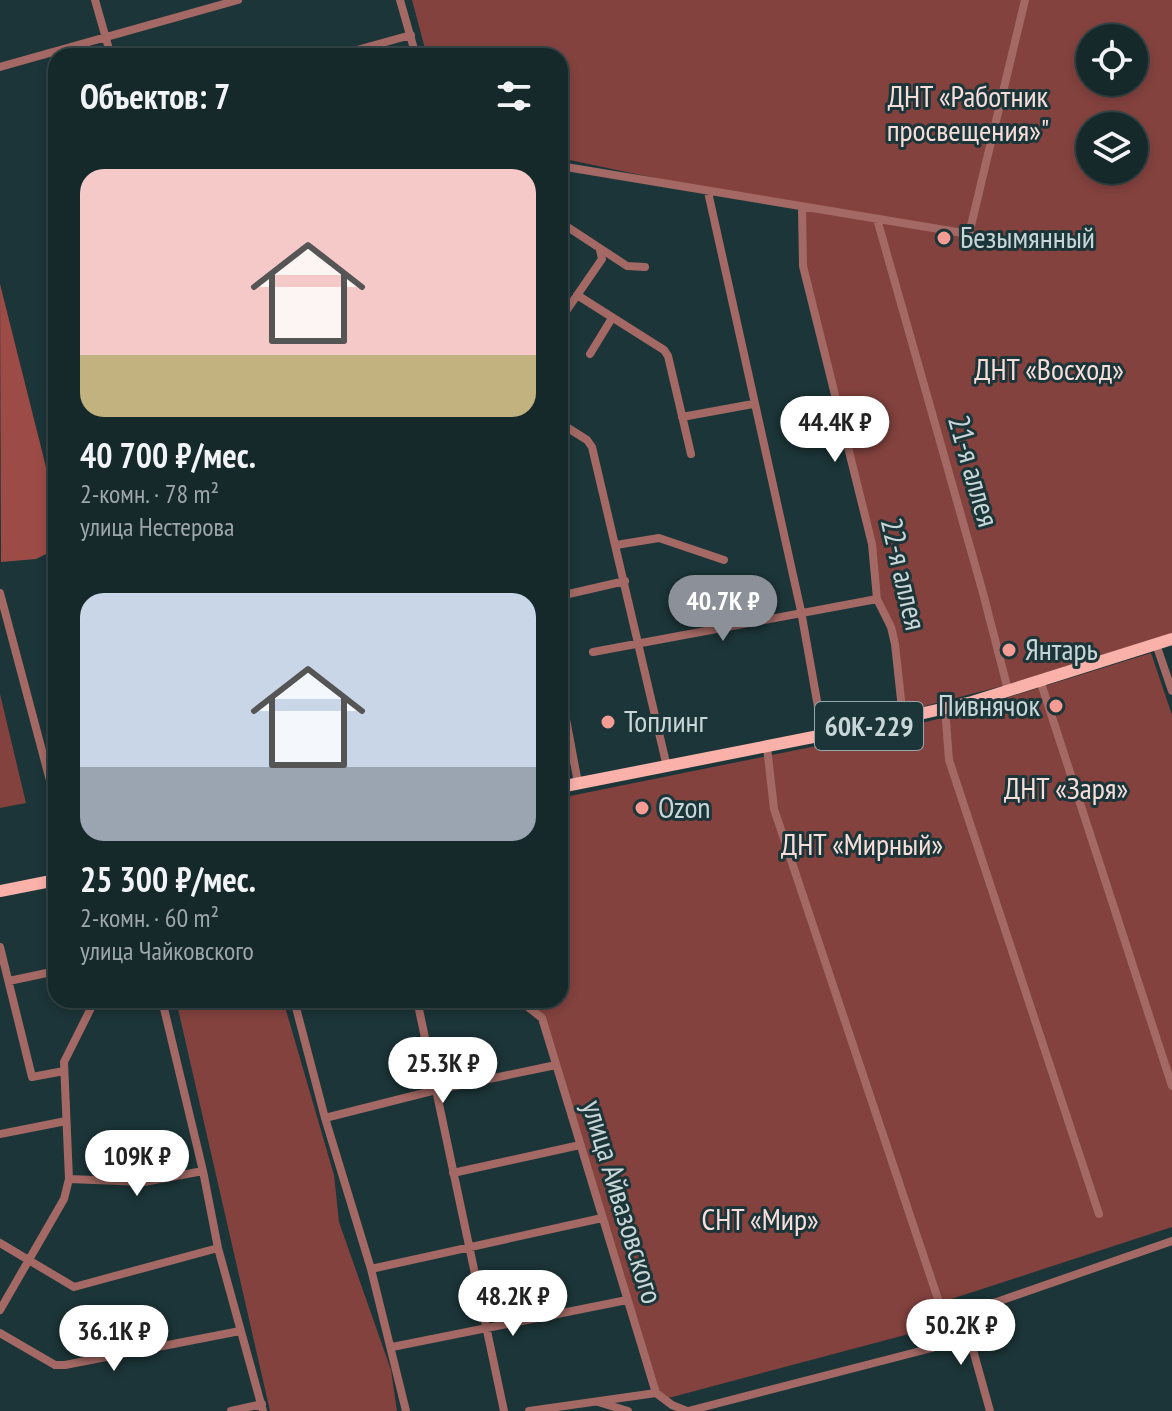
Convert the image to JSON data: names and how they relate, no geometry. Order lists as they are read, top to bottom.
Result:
{
  "streets": {
    "main road": ["60К-229"],
    "street": ["21-я аллея", "22-я аллея", "улица Айвазовского"]
  },
  "crossings": [
    ["21-я аллея", "60К-229"],
    ["22-я аллея", "60К-229"]
  ],
  "parks": [
    "ДНТ «Работник просвещения»\"",
    "ДНТ «Восход»",
    "ДНТ «Заря»",
    "ДНТ «Мирный»",
    "СНТ «Мир»"
  ],
  "places": [
    "Безымянный",
    "Янтарь",
    "Пивнячок",
    "Топлинг",
    "Ozon"
  ],
  "page": {
    "heading": "Объектов: 7",
    "list": [
      {
        "name": "40 700 ₽/мес.",
        "note": "2-комн. · 78 m² · улица Нестерова"
      },
      {
        "name": "25 300 ₽/мес.",
        "note": "2-комн. · 60 m² · улица Чайковского"
      }
    ],
    "price": [
      "44.4K ₽",
      "40.7K ₽",
      "25.3K ₽",
      "109K ₽",
      "48.2K ₽",
      "50.2K ₽",
      "36.1K ₽"
    ]
  }
}
